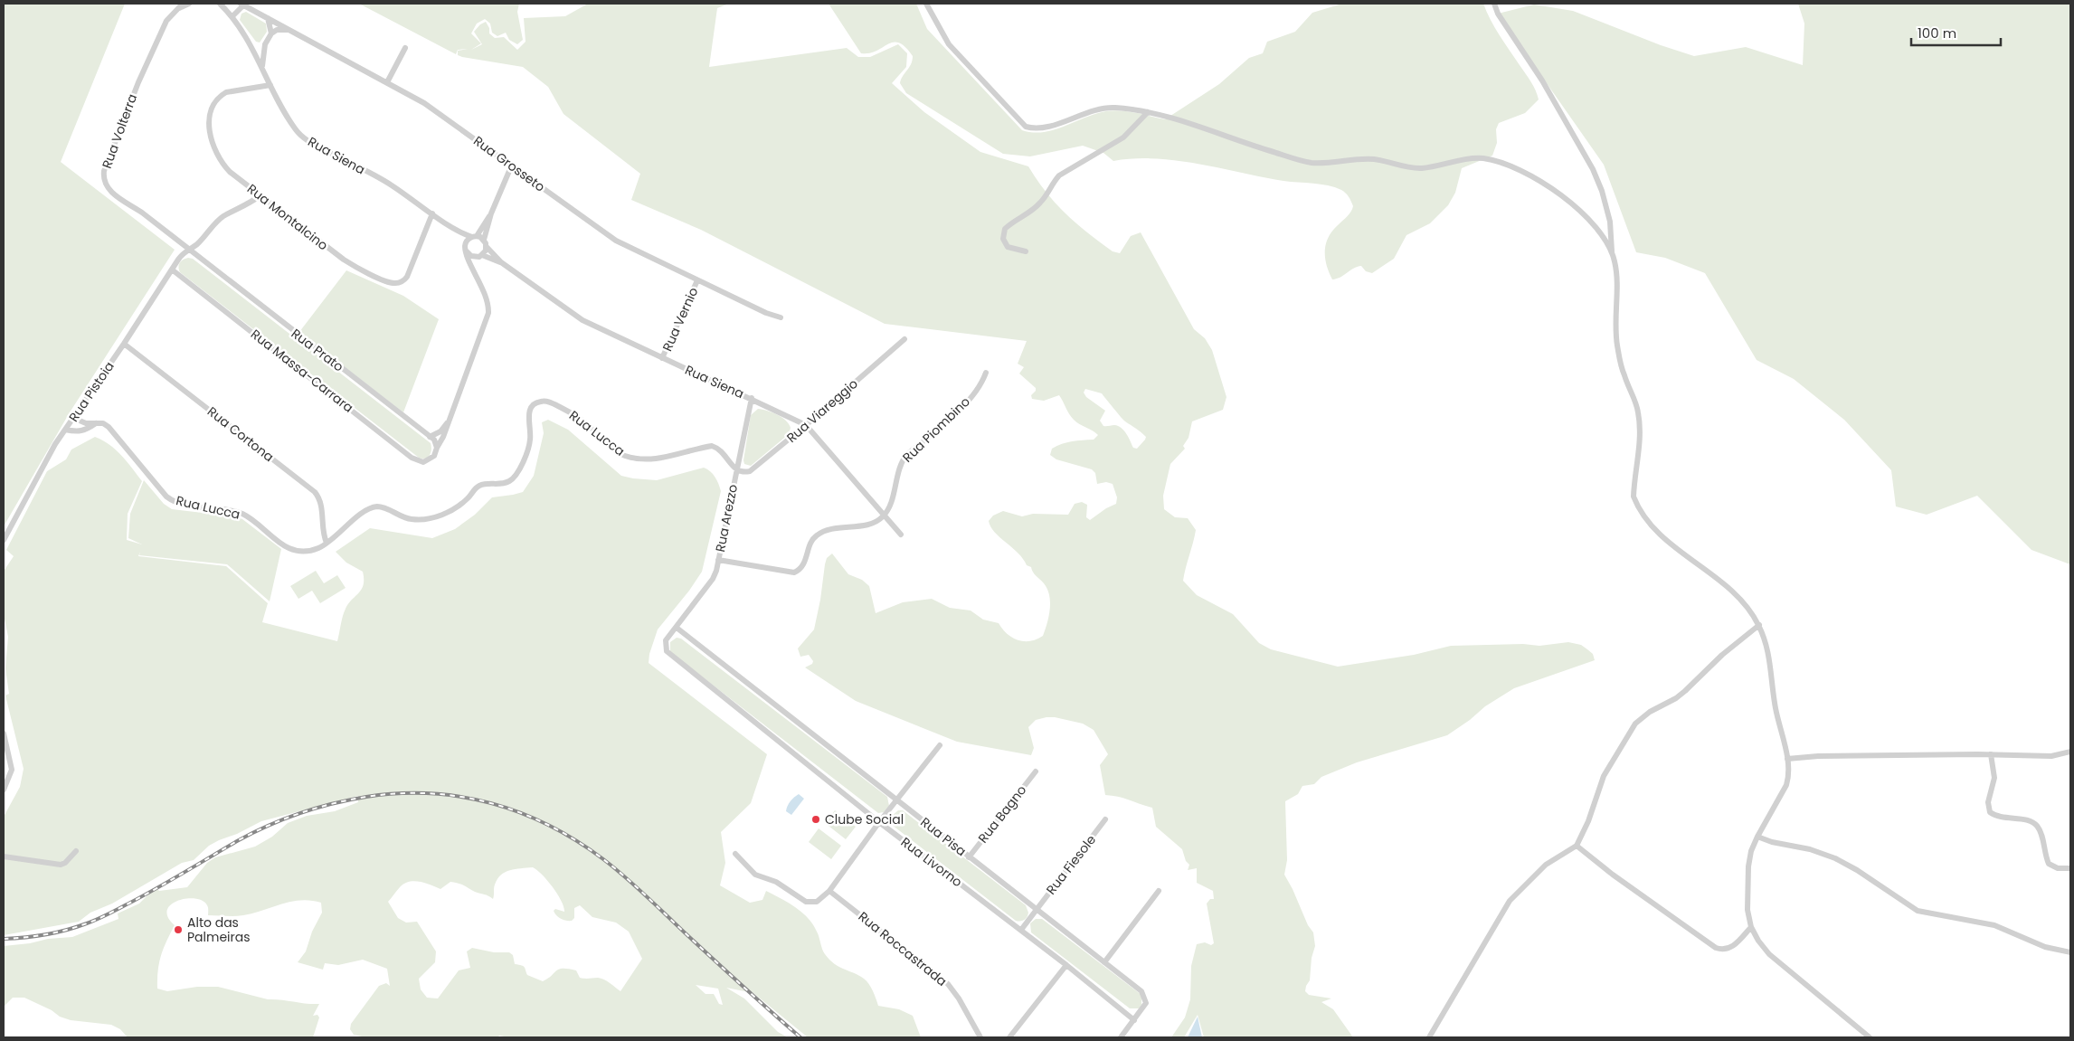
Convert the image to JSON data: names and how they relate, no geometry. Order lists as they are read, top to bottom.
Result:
{
  "streets": {
    "street": [
      "Rua Volterra",
      "Rua Siena",
      "Rua Grosseto",
      "Rua Montalcino",
      "Rua Vernio",
      "Rua Prato",
      "Rua Massa-Carrara",
      "Rua Pistoia",
      "Rua Viareggio",
      "Rua Piombino",
      "Rua Lucca",
      "Rua Cortona",
      "Rua Arezzo",
      "Rua Bagno",
      "Rua Pisa",
      "Rua Livorno",
      "Rua Fiesole",
      "Rua Roccastrada"
    ]
  },
  "crossings": [
    ["Rua Volterra", "Rua Prato"],
    ["Rua Volterra", "Rua Pistoia"],
    ["Rua Siena", "Rua Montalcino"],
    ["Rua Siena", "Rua Vernio"],
    ["Rua Siena", "Rua Prato"],
    ["Rua Siena", "Rua Massa-Carrara"],
    ["Rua Siena", "Rua Viareggio"],
    ["Rua Siena", "Rua Piombino"],
    ["Rua Siena", "Rua Arezzo"],
    ["Rua Grosseto", "Rua Vernio"],
    ["Rua Montalcino", "Rua Pistoia"],
    ["Rua Prato", "Rua Massa-Carrara"],
    ["Rua Prato", "Rua Pistoia"],
    ["Rua Massa-Carrara", "Rua Pistoia"],
    ["Rua Pistoia", "Rua Lucca"],
    ["Rua Pistoia", "Rua Cortona"],
    ["Rua Viareggio", "Rua Lucca"],
    ["Rua Viareggio", "Rua Arezzo"],
    ["Rua Lucca", "Rua Cortona"],
    ["Rua Lucca", "Rua Arezzo"],
    ["Rua Arezzo", "Rua Pisa"],
    ["Rua Arezzo", "Rua Livorno"],
    ["Rua Bagno", "Rua Pisa"],
    ["Rua Pisa", "Rua Livorno"],
    ["Rua Pisa", "Rua Fiesole"],
    ["Rua Livorno", "Rua Fiesole"]
  ],
  "places": ["Clube Social", "Alto das Palmeiras"],
  "scale_bar": "100 m"
}
